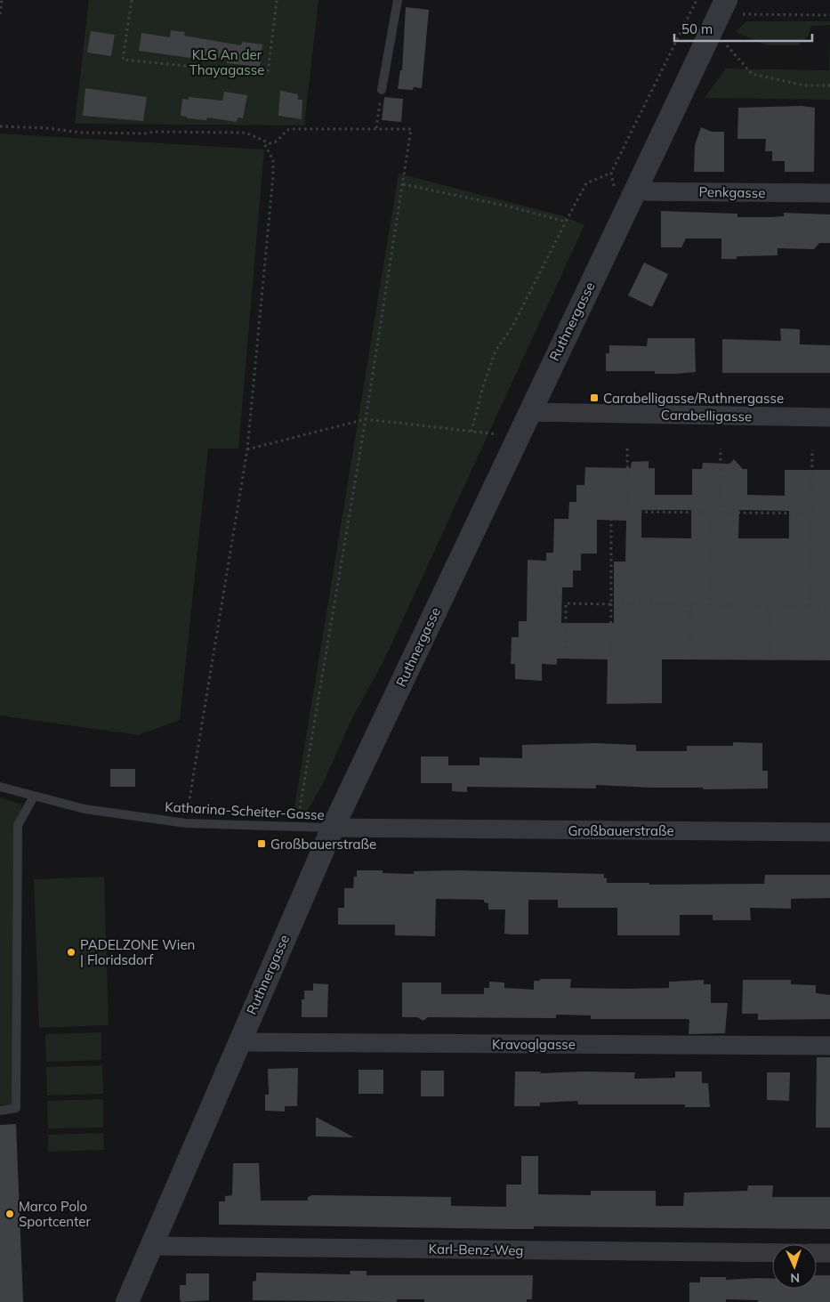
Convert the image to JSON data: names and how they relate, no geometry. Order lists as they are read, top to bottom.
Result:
{
  "streets": {
    "street": [
      "Penkgasse",
      "Ruthnergasse",
      "Carabelligasse",
      "Großbauerstraße",
      "Kravoglgasse",
      "Karl-Benz-Weg"
    ],
    "lane": ["Katharina-Scheiter-Gasse"]
  },
  "crossings": [
    ["Penkgasse", "Ruthnergasse"],
    ["Ruthnergasse", "Carabelligasse"],
    ["Ruthnergasse", "Katharina-Scheiter-Gasse"],
    ["Ruthnergasse", "Großbauerstraße"],
    ["Ruthnergasse", "Kravoglgasse"],
    ["Ruthnergasse", "Karl-Benz-Weg"],
    ["Katharina-Scheiter-Gasse", "Großbauerstraße"]
  ],
  "parks": ["KLG An der Thayagasse"],
  "places": {
    "transit": ["Carabelligasse/Ruthnergasse", "Großbauerstraße"],
    "other": ["PADELZONE Wien | Floridsdorf", "Marco Polo Sportcenter"]
  },
  "scale_bar": "50 m",
  "north": "bottom"
}
